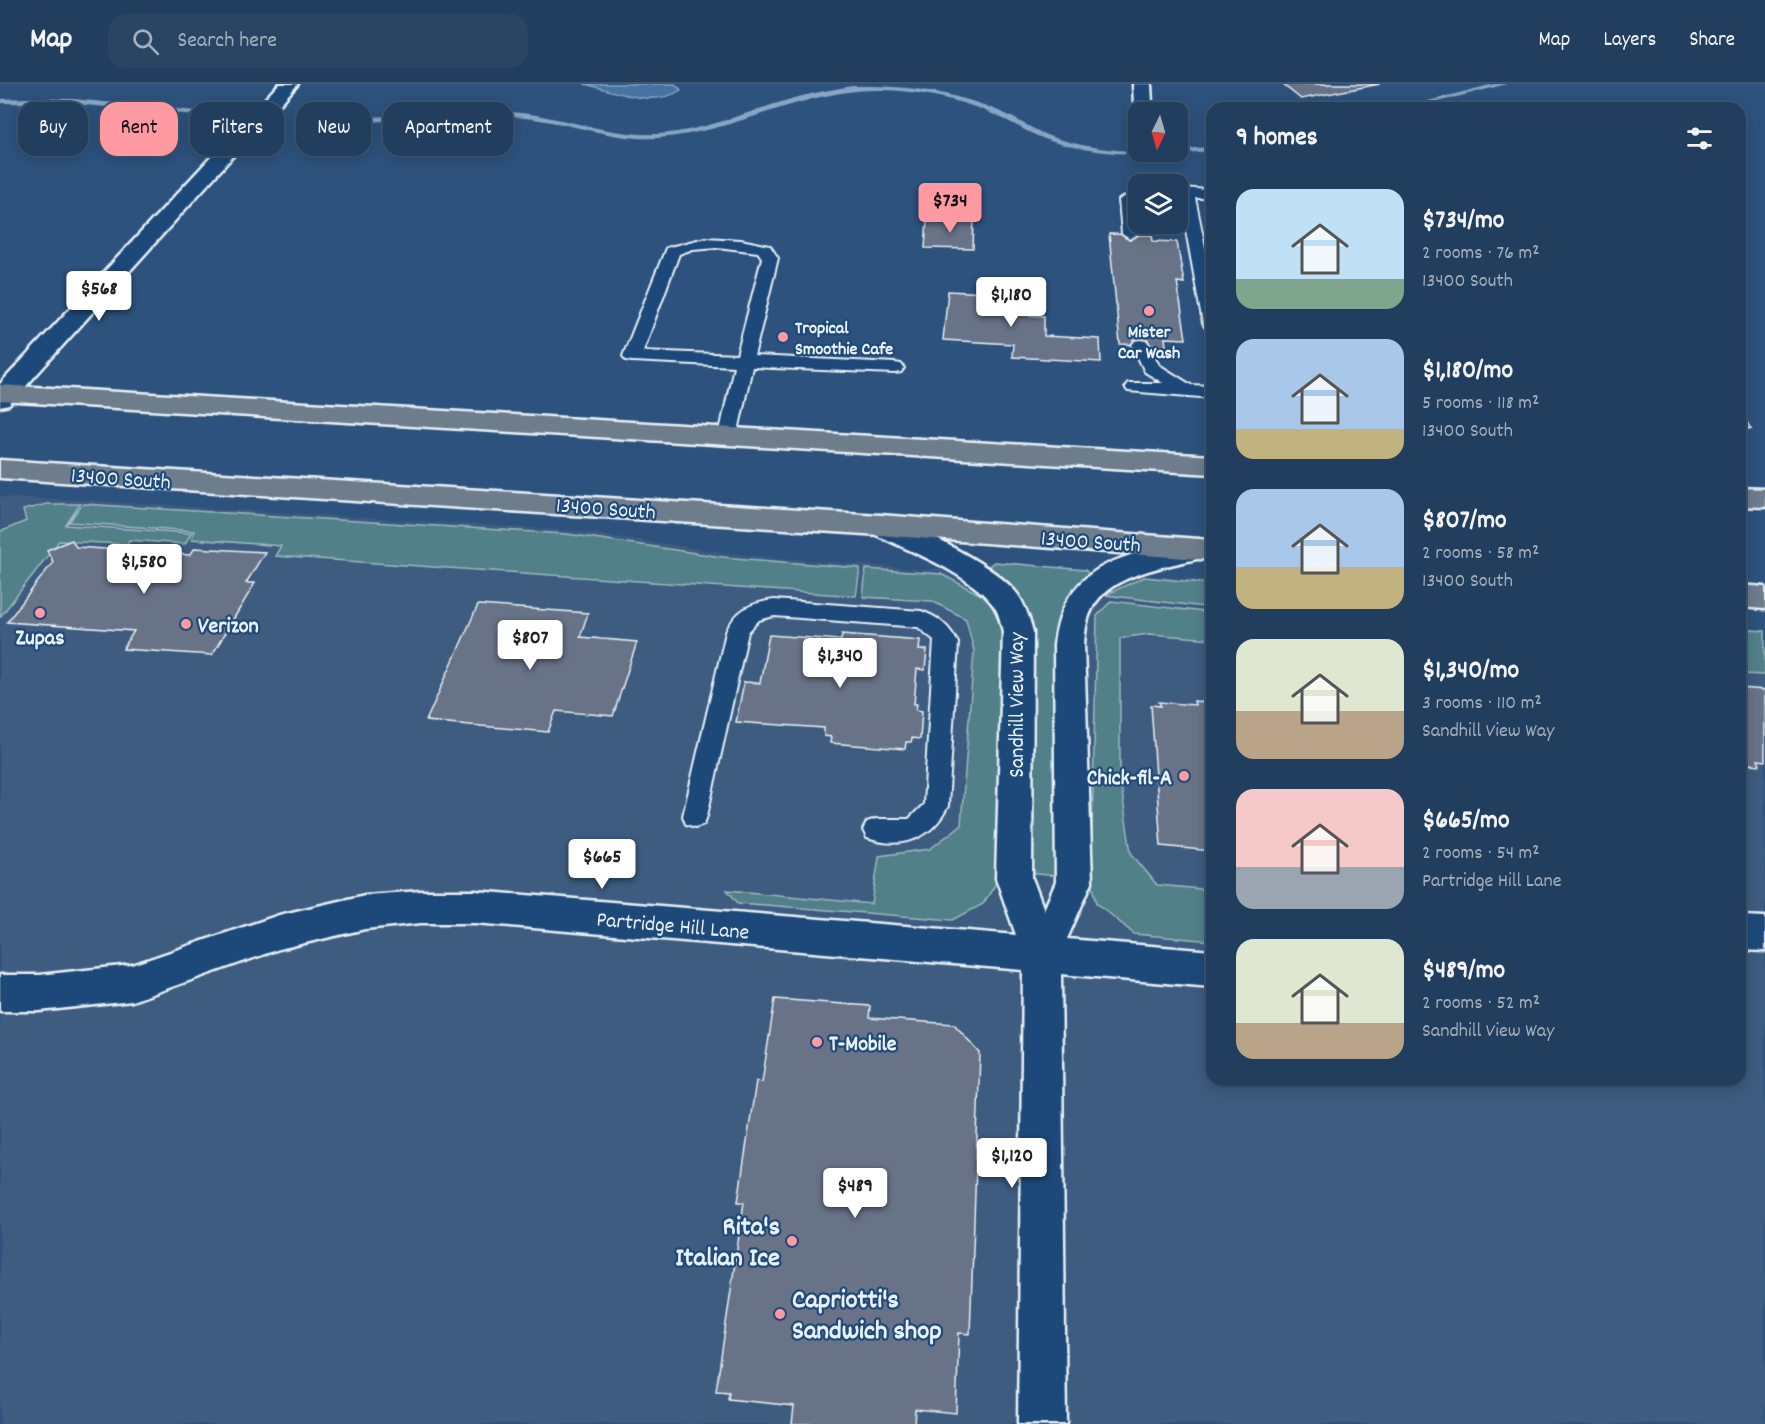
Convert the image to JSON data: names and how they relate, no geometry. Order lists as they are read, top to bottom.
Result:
{
  "streets": {
    "main road": ["13400 South"],
    "street": ["Sandhill View Way", "Partridge Hill Lane"]
  },
  "crossings": [
    ["13400 South", "Sandhill View Way"],
    ["Sandhill View Way", "Partridge Hill Lane"]
  ],
  "places": [
    "Mister Car Wash",
    "Tropical Smoothie Cafe",
    "Zupas",
    "Verizon",
    "Chick-fil-A",
    "T-Mobile",
    "Rita's Italian Ice",
    "Capriotti's Sandwich shop"
  ],
  "north": "bottom",
  "page": {
    "header": "Map",
    "search": "Search here",
    "nav": ["Map", "Layers", "Share"],
    "chip": [
      "Buy",
      "Rent",
      "Filters",
      "New",
      "Apartment"
    ],
    "heading": "9 homes",
    "list": [
      {
        "name": "$734/mo",
        "note": "2 rooms · 76 m² · 13400 South"
      },
      {
        "name": "$1,180/mo",
        "note": "5 rooms · 118 m² · 13400 South"
      },
      {
        "name": "$807/mo",
        "note": "2 rooms · 58 m² · 13400 South"
      },
      {
        "name": "$1,340/mo",
        "note": "3 rooms · 110 m² · Sandhill View Way"
      },
      {
        "name": "$665/mo",
        "note": "2 rooms · 54 m² · Partridge Hill Lane"
      },
      {
        "name": "$489/mo",
        "note": "2 rooms · 52 m² · Sandhill View Way"
      }
    ],
    "price": [
      "$734",
      "$568",
      "$1,180",
      "$1,580",
      "$807",
      "$1,340",
      "$665",
      "$1,120",
      "$489"
    ]
  }
}
